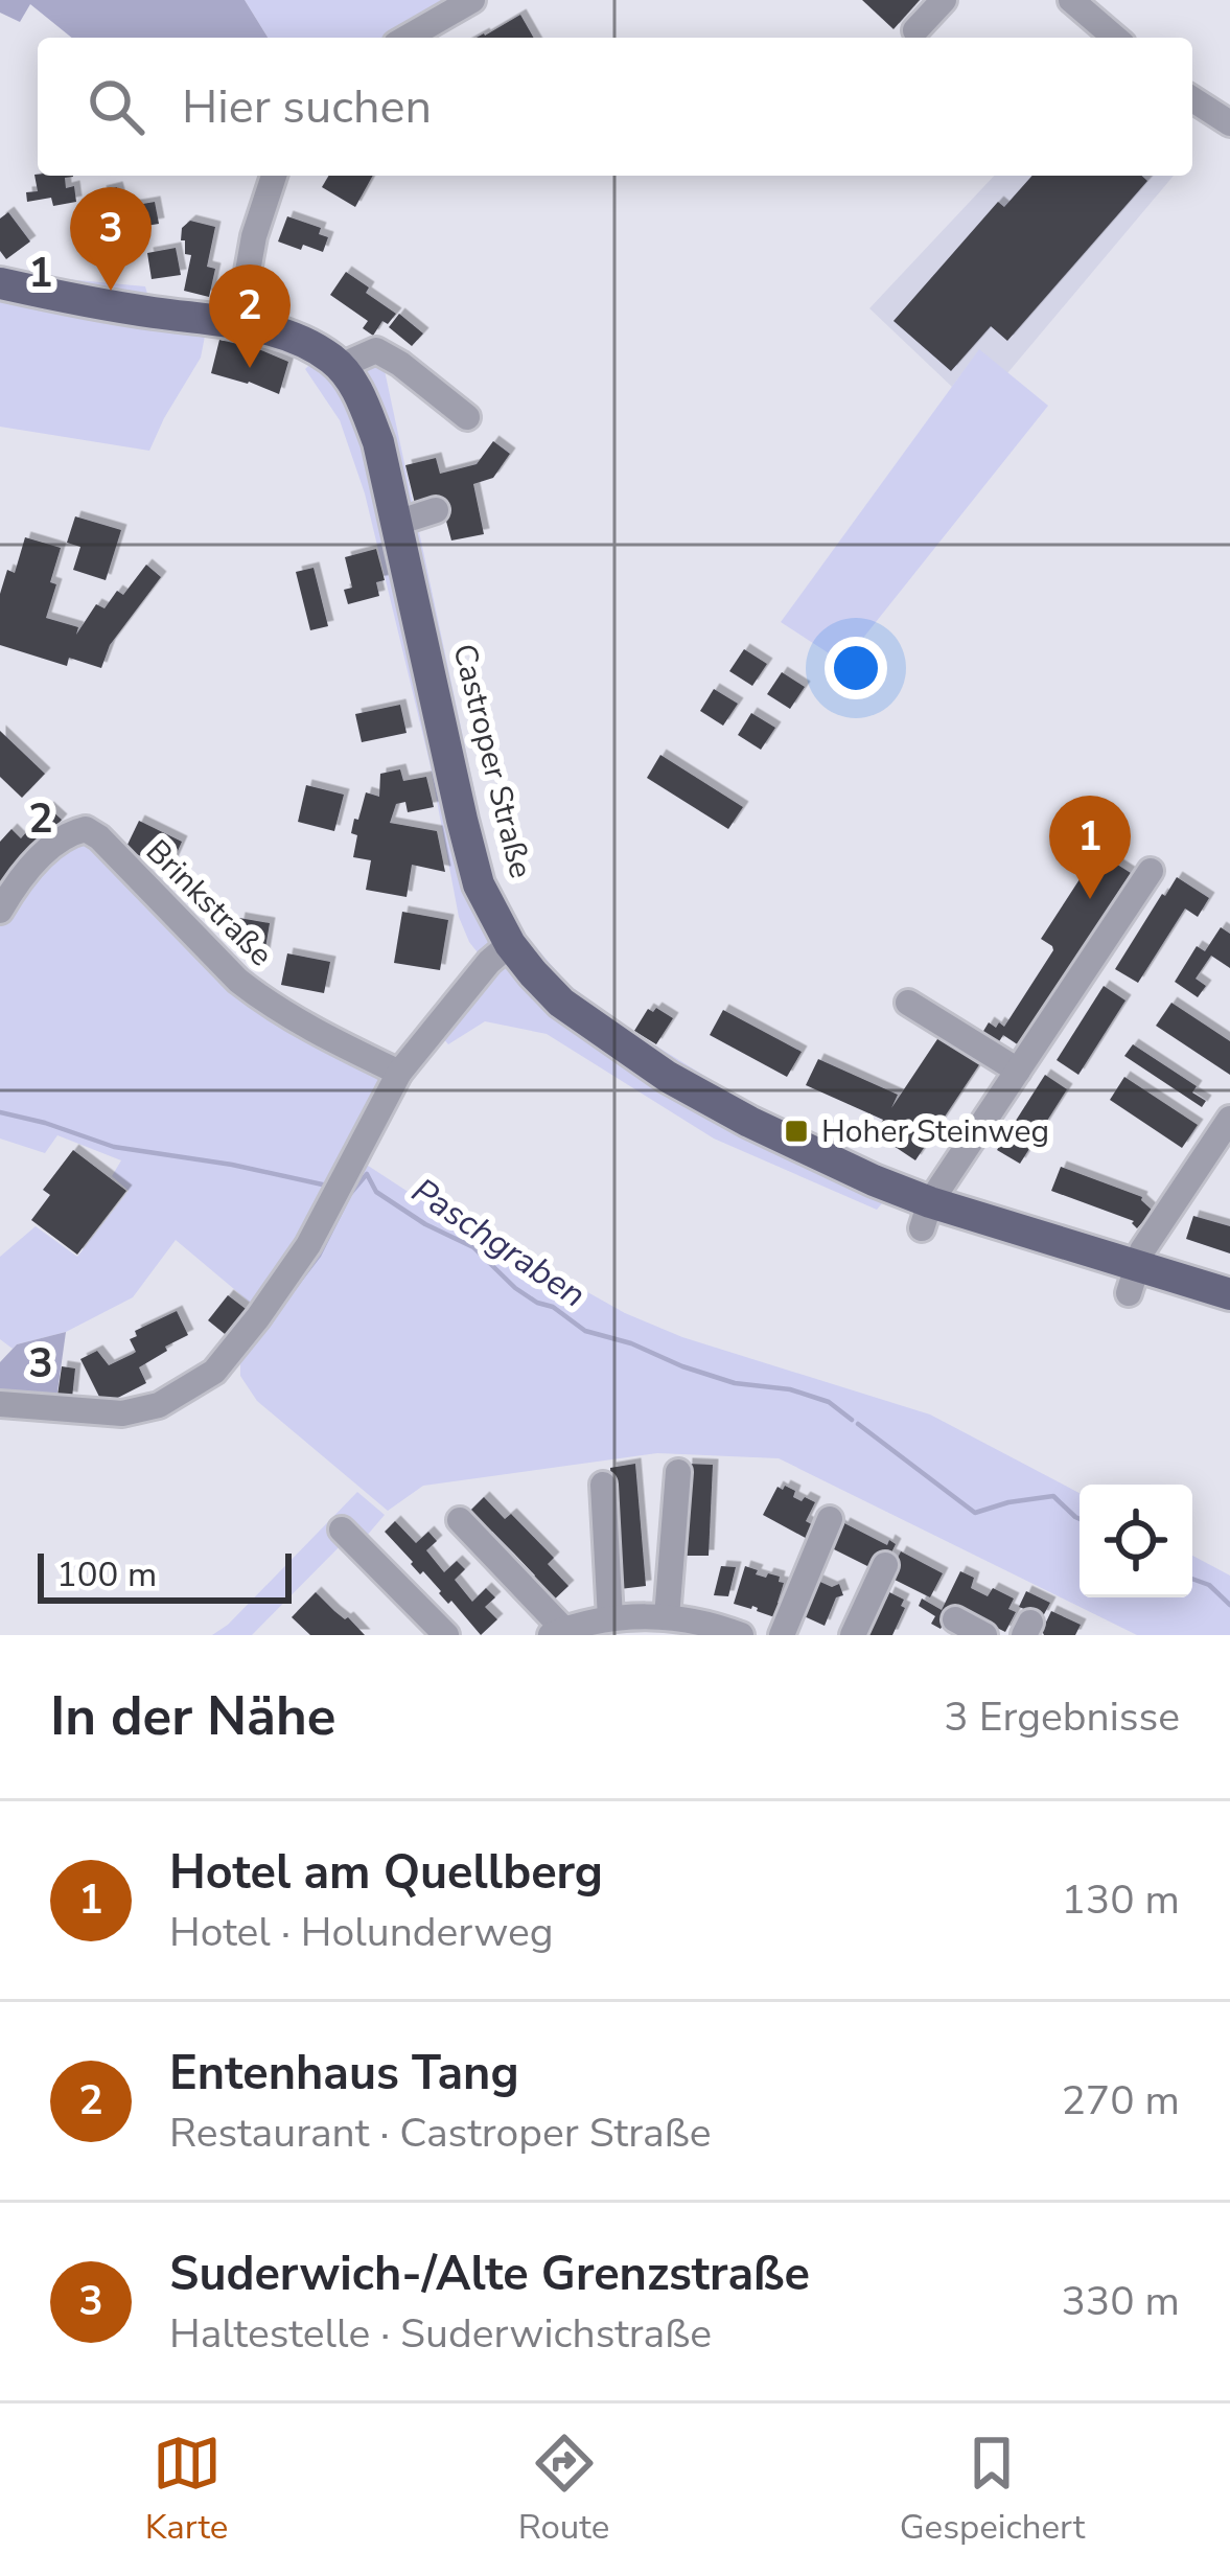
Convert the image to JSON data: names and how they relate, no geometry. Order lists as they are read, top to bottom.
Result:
{
  "streets": {
    "main road": ["Castroper Straße"],
    "street": ["Brinkstraße"]
  },
  "water": ["Paschgraben"],
  "places": {
    "transit": ["Hoher Steinweg"]
  },
  "scale_bar": "100 m",
  "page": {
    "search": "Hier suchen",
    "pins": ["3", "2", "1"],
    "scale": "100 m",
    "heading": ["In der Nähe", "3 Ergebnisse"],
    "list": [
      {
        "mark": "1",
        "name": "Hotel am Quellberg",
        "note": "Hotel · Holunderweg",
        "value": "130 m"
      },
      {
        "mark": "2",
        "name": "Entenhaus Tang",
        "note": "Restaurant · Castroper Straße",
        "value": "270 m"
      },
      {
        "mark": "3",
        "name": "Suderwich-/Alte Grenzstraße",
        "note": "Haltestelle · Suderwichstraße",
        "value": "330 m"
      }
    ],
    "nav": ["Karte", "Route", "Gespeichert"]
  },
  "grid": {
    "rows": ["1", "2", "3"]
  }
}
